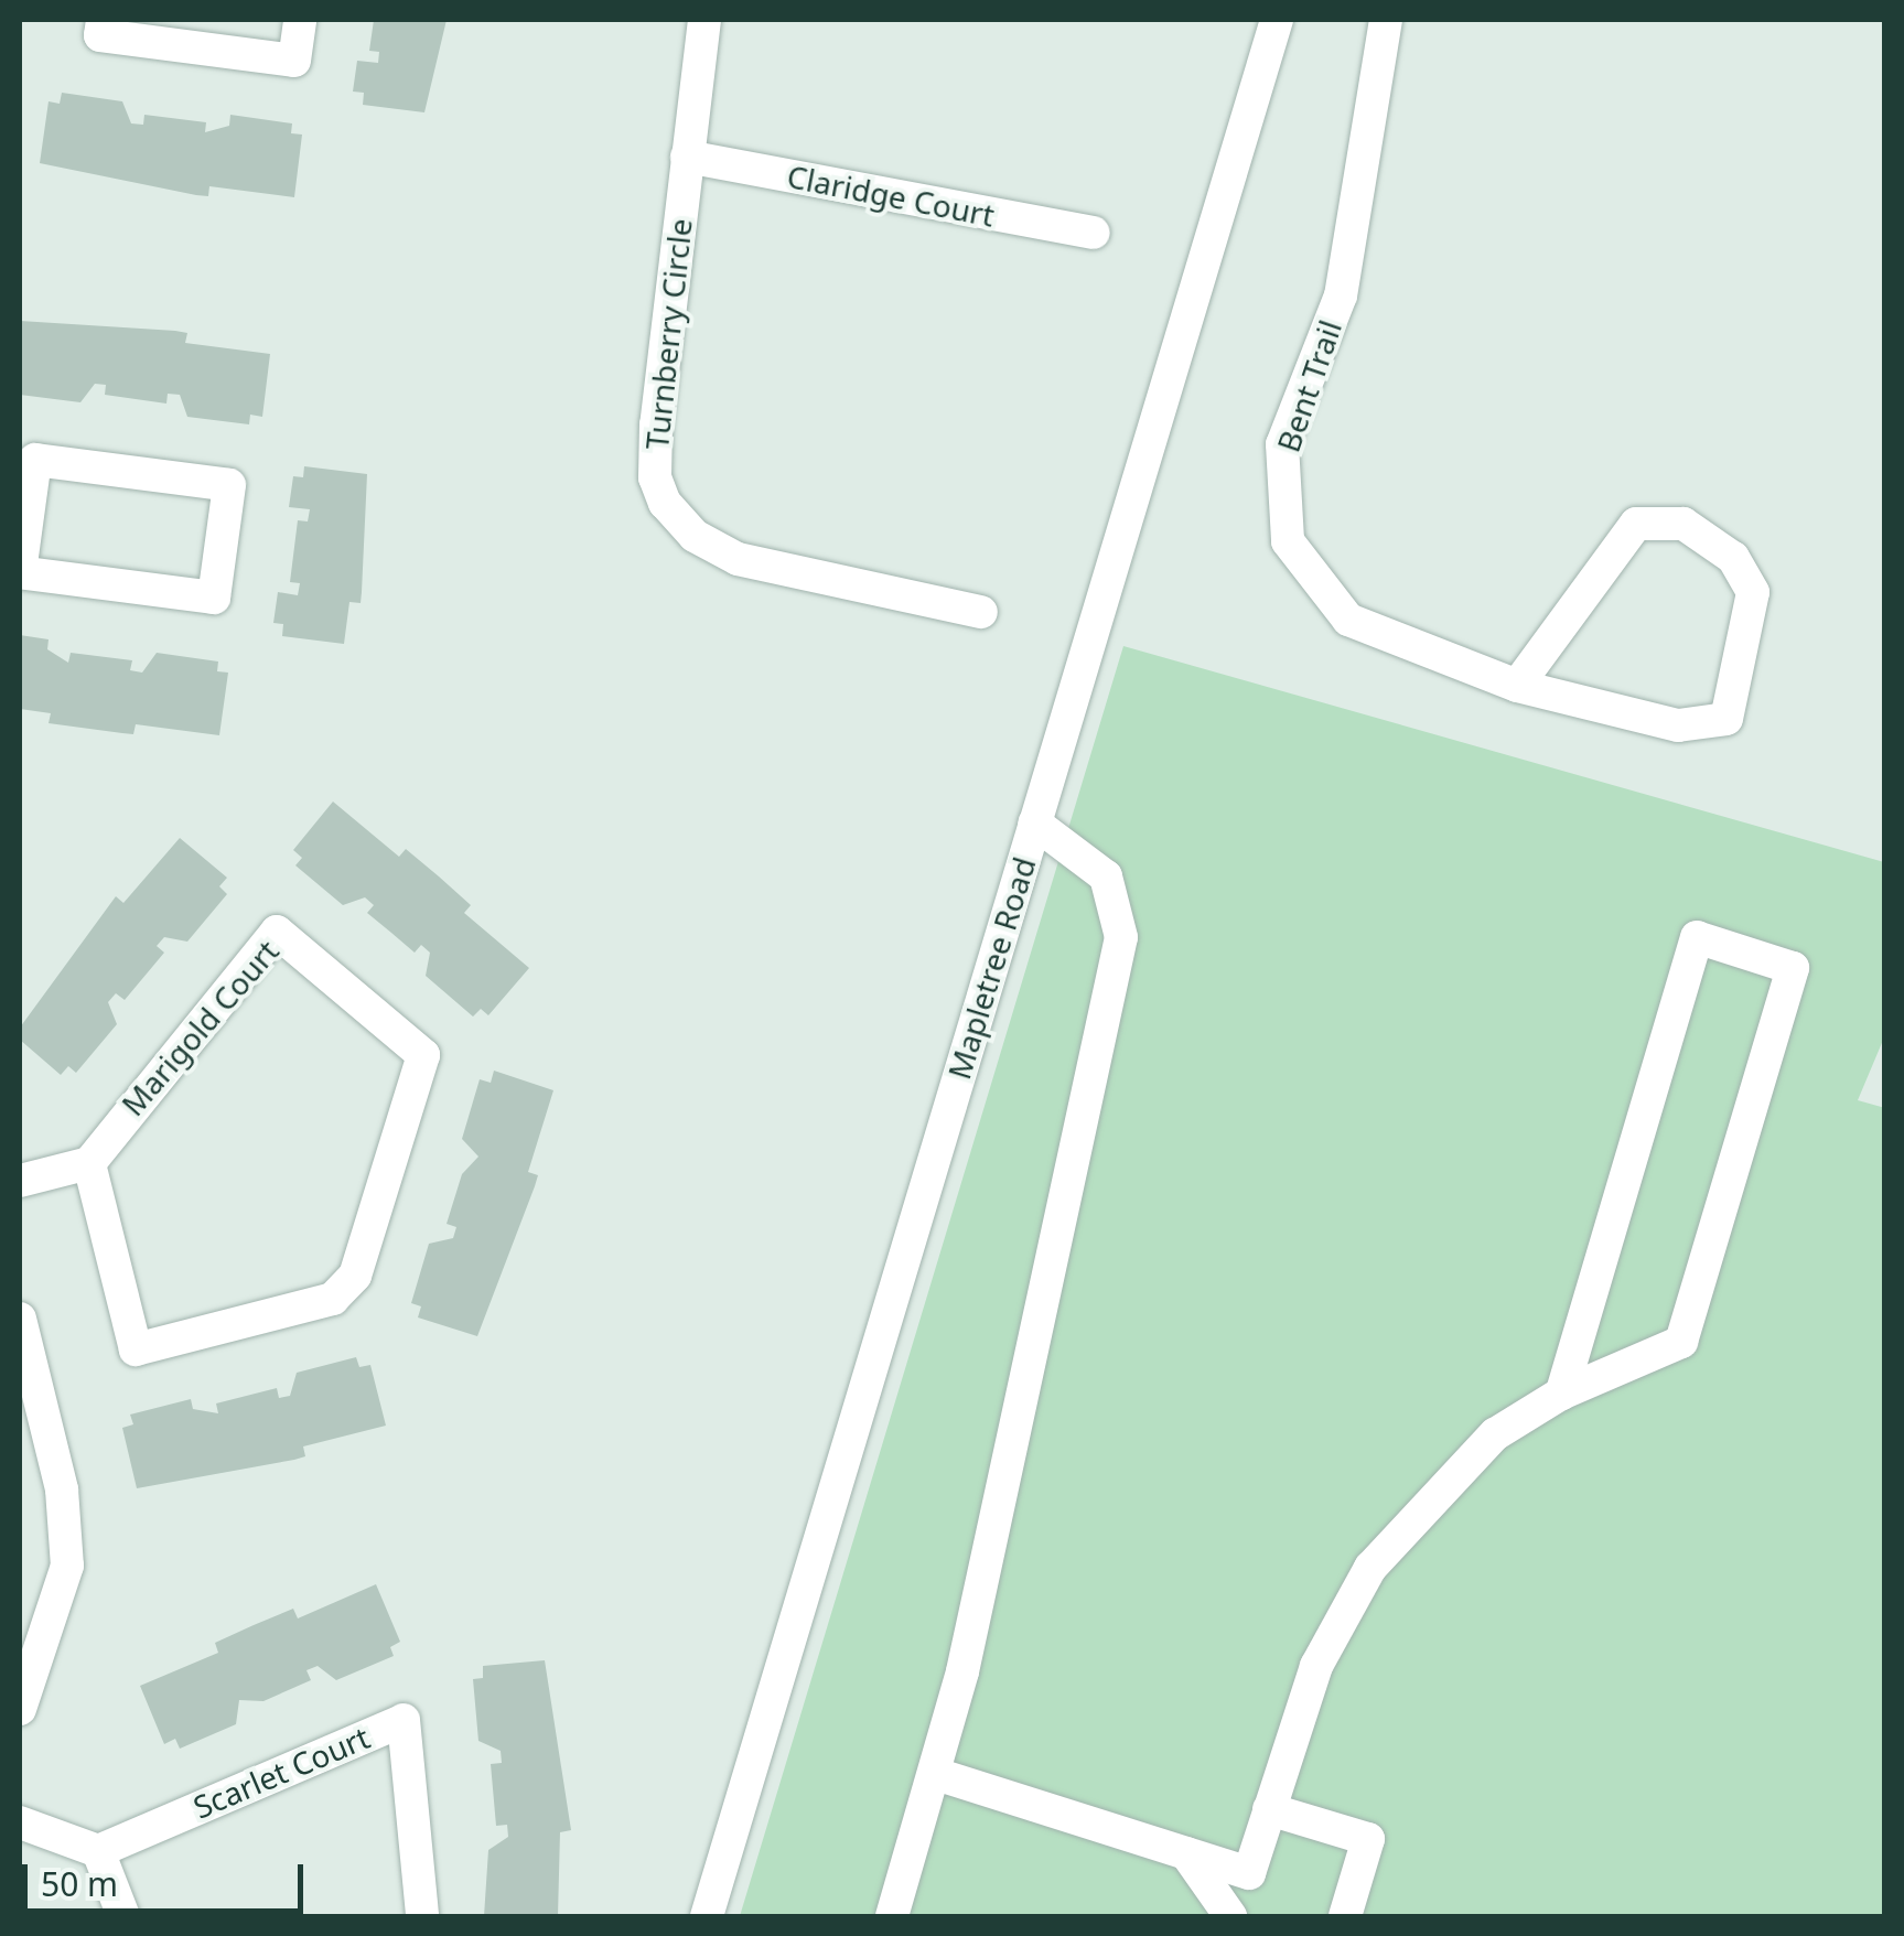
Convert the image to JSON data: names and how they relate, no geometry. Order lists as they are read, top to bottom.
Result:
{
  "streets": {
    "street": [
      "Claridge Court",
      "Turnberry Circle",
      "Bent Trail",
      "Mapletree Road",
      "Marigold Court",
      "Scarlet Court"
    ]
  },
  "crossings": [
    ["Claridge Court", "Turnberry Circle"]
  ],
  "scale_bar": "50 m"
}
